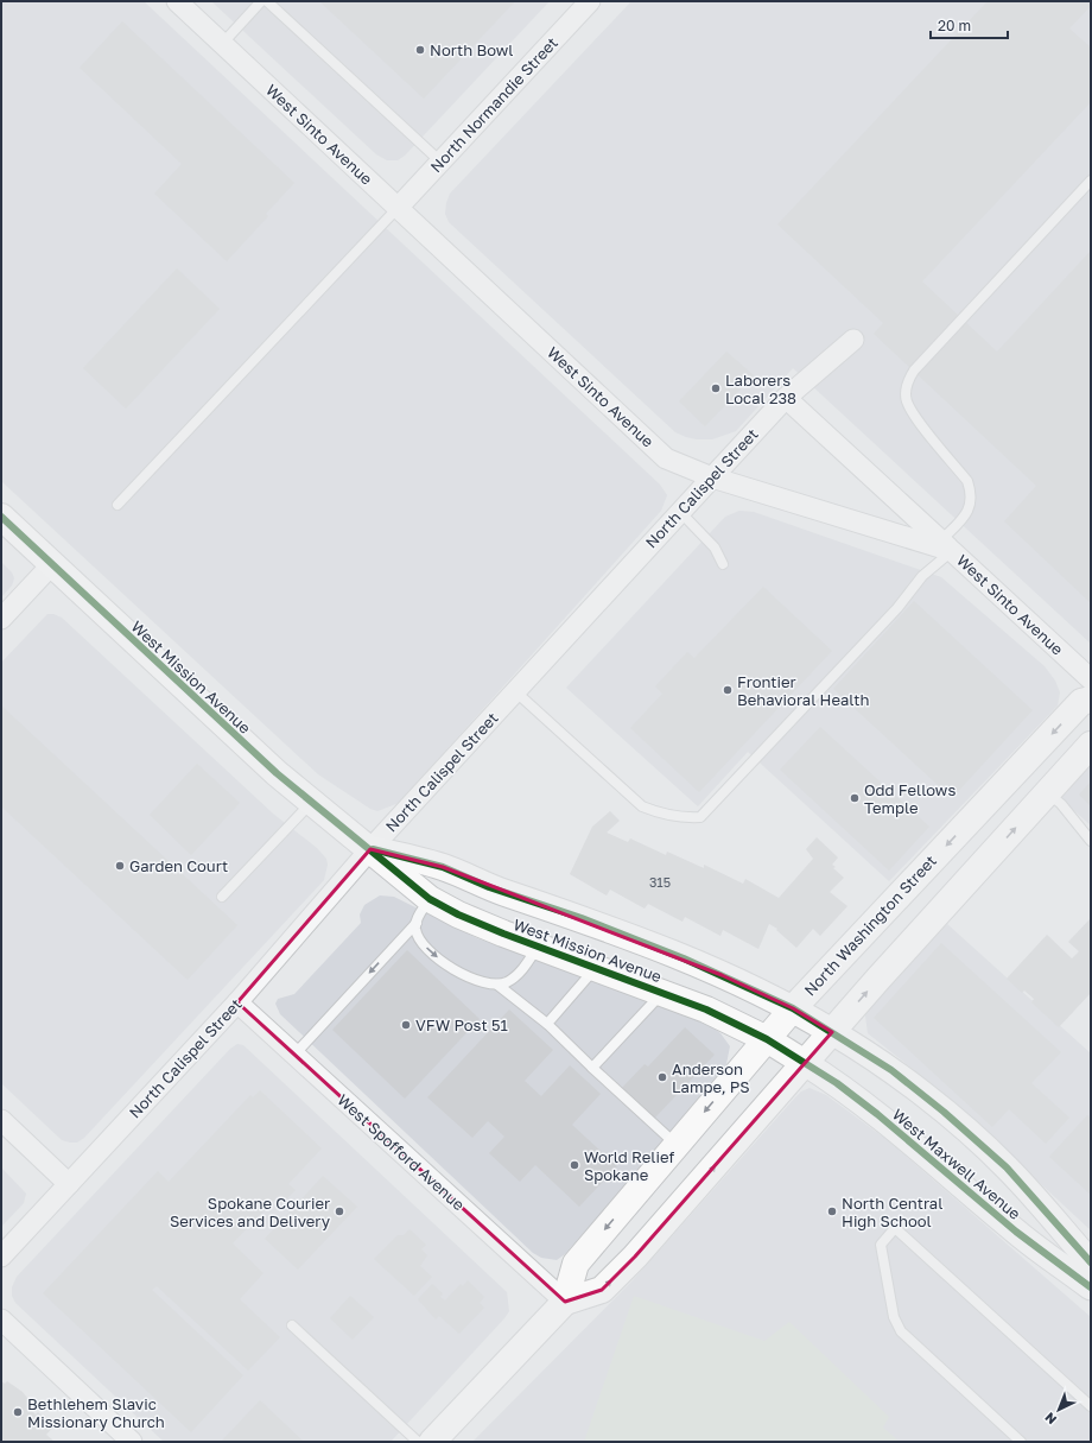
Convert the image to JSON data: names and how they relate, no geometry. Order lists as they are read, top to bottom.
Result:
{
  "streets": {
    "main road": ["West Mission Avenue", "North Washington Street", "West Maxwell Avenue"],
    "street": [
      "North Normandie Street",
      "West Sinto Avenue",
      "North Calispel Street",
      "West Spofford Avenue"
    ]
  },
  "crossings": [
    ["North Normandie Street", "West Sinto Avenue"],
    ["West Sinto Avenue", "North Calispel Street"],
    ["North Calispel Street", "West Mission Avenue"],
    ["North Calispel Street", "West Spofford Avenue"],
    ["West Mission Avenue", "North Washington Street"],
    ["West Mission Avenue", "West Maxwell Avenue"],
    ["North Washington Street", "West Spofford Avenue"],
    ["North Washington Street", "West Maxwell Avenue"]
  ],
  "places": [
    "North Bowl",
    "Laborers Local 238",
    "Frontier Behavioral Health",
    "Odd Fellows Temple",
    "Garden Court",
    "VFW Post 51",
    "Anderson Lampe, PS",
    "World Relief Spokane",
    "Spokane Courier Services and Delivery",
    "North Central High School",
    "Bethlehem Slavic Missionary Church"
  ],
  "house_numbers": ["315"],
  "scale_bar": "20 m",
  "north": "bottom left"
}
